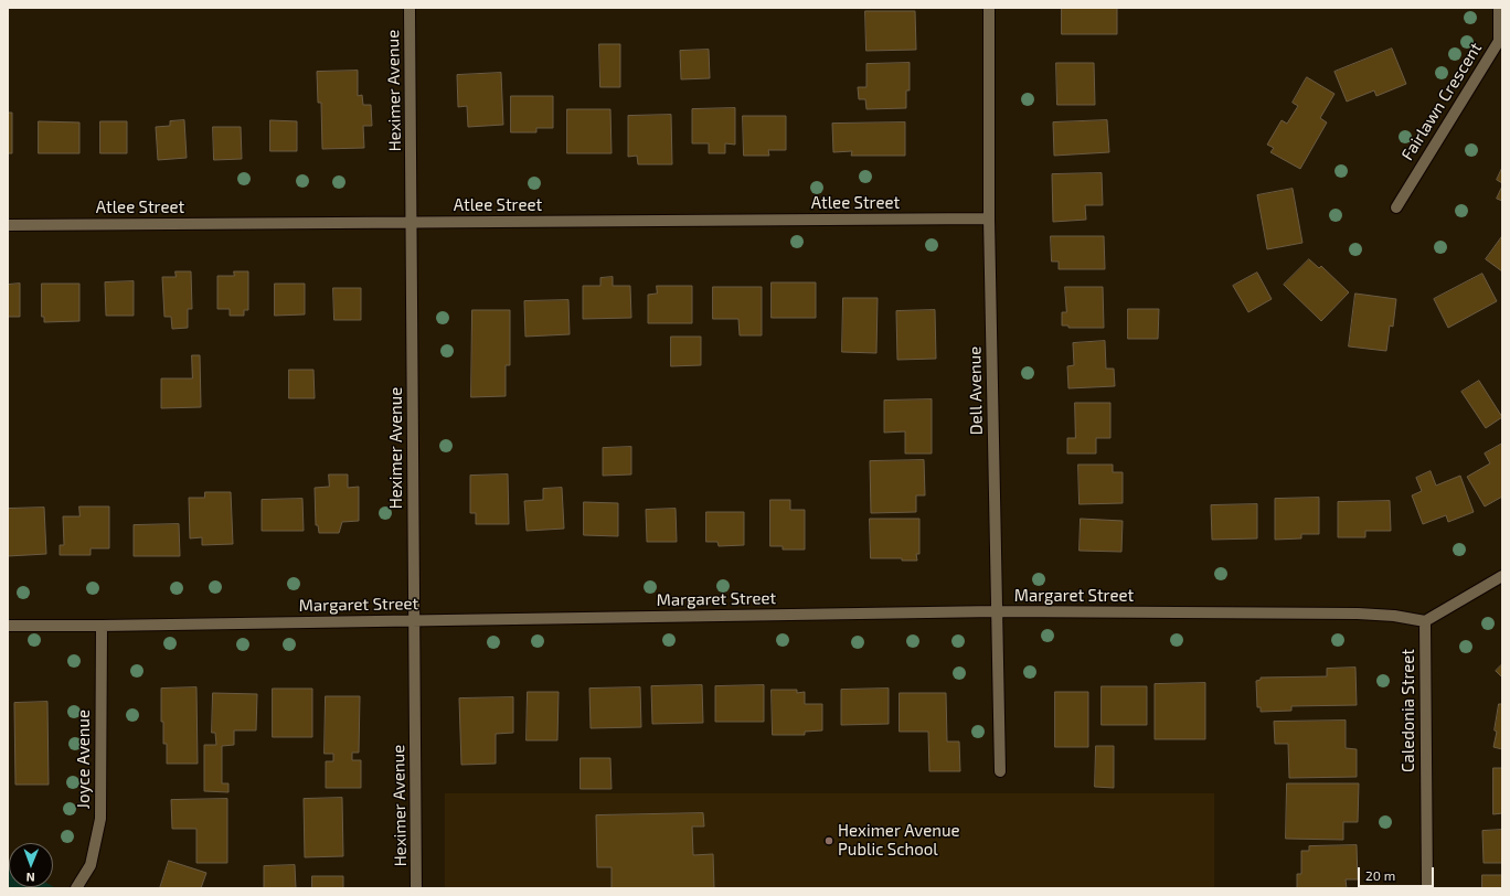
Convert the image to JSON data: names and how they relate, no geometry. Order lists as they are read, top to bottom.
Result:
{
  "streets": {
    "street": [
      "Heximer Avenue",
      "Fairlawn Crescent",
      "Atlee Street",
      "Dell Avenue",
      "Margaret Street",
      "Caledonia Street",
      "Joyce Avenue"
    ]
  },
  "crossings": [
    ["Heximer Avenue", "Atlee Street"],
    ["Heximer Avenue", "Margaret Street"],
    ["Atlee Street", "Dell Avenue"],
    ["Dell Avenue", "Margaret Street"],
    ["Margaret Street", "Caledonia Street"],
    ["Margaret Street", "Joyce Avenue"]
  ],
  "places": ["Heximer Avenue Public School"],
  "scale_bar": "20 m",
  "north": "bottom"
}
